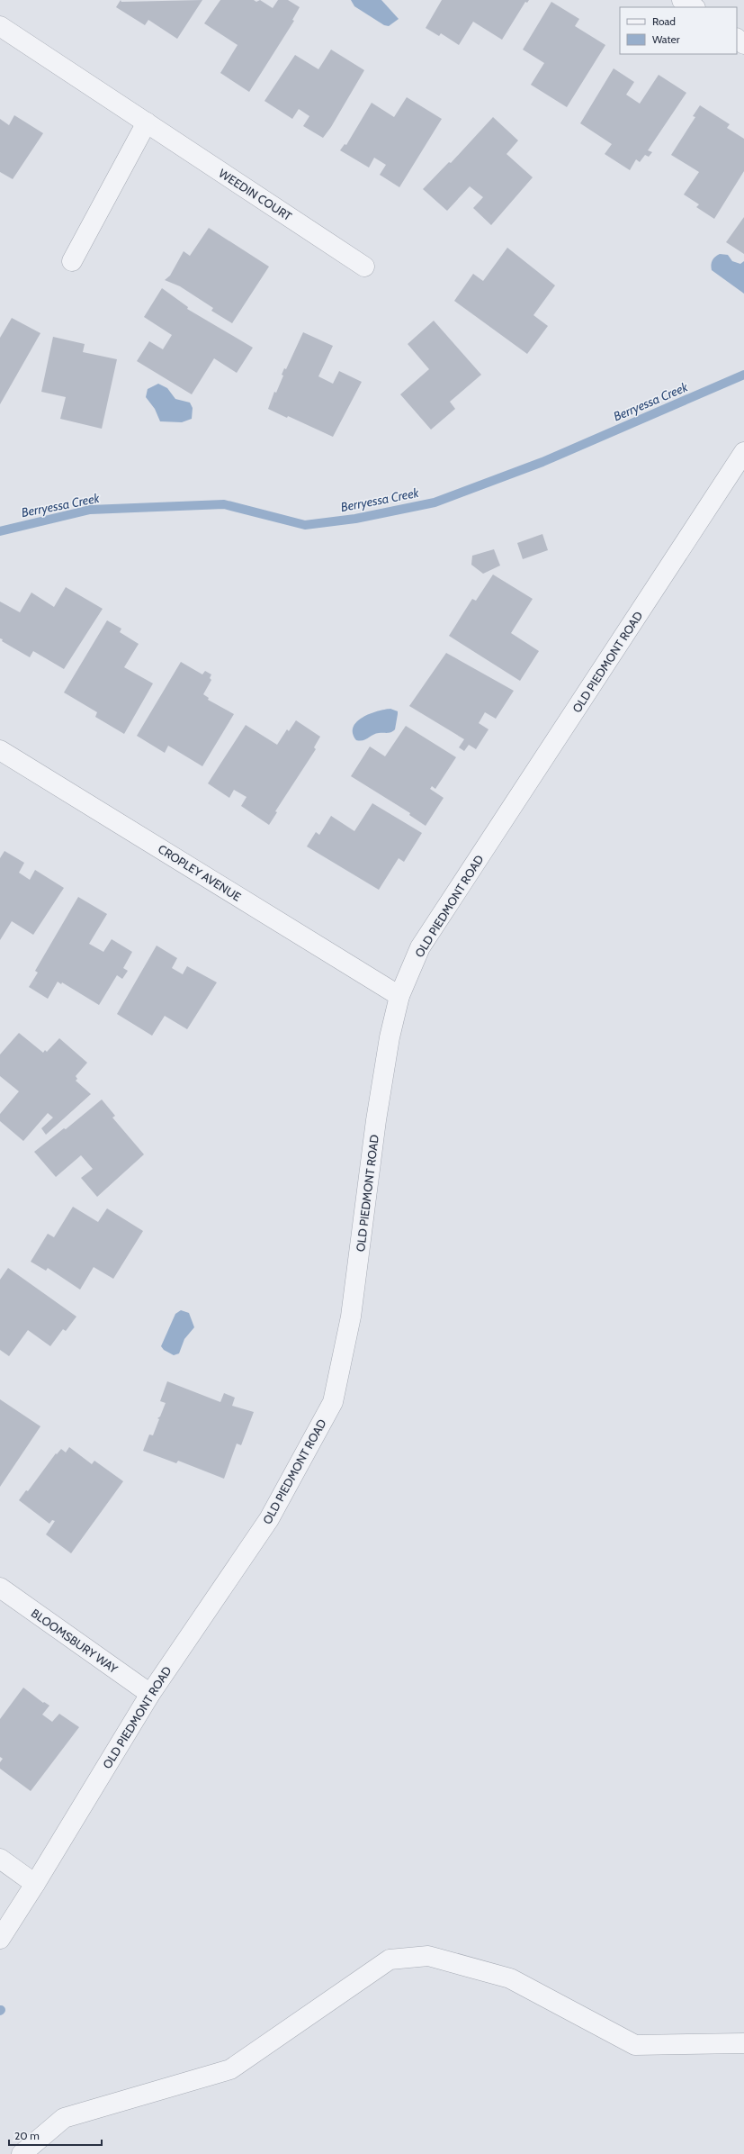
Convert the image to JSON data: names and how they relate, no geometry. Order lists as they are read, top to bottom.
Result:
{
  "streets": {
    "street": [
      "WEEDIN COURT",
      "OLD PIEDMONT ROAD",
      "CROPLEY AVENUE",
      "BLOOMSBURY WAY"
    ]
  },
  "crossings": [
    ["OLD PIEDMONT ROAD", "CROPLEY AVENUE"],
    ["OLD PIEDMONT ROAD", "BLOOMSBURY WAY"]
  ],
  "water": ["Berryessa Creek"],
  "legend": ["Road", "Water"],
  "scale_bar": "20 m"
}
